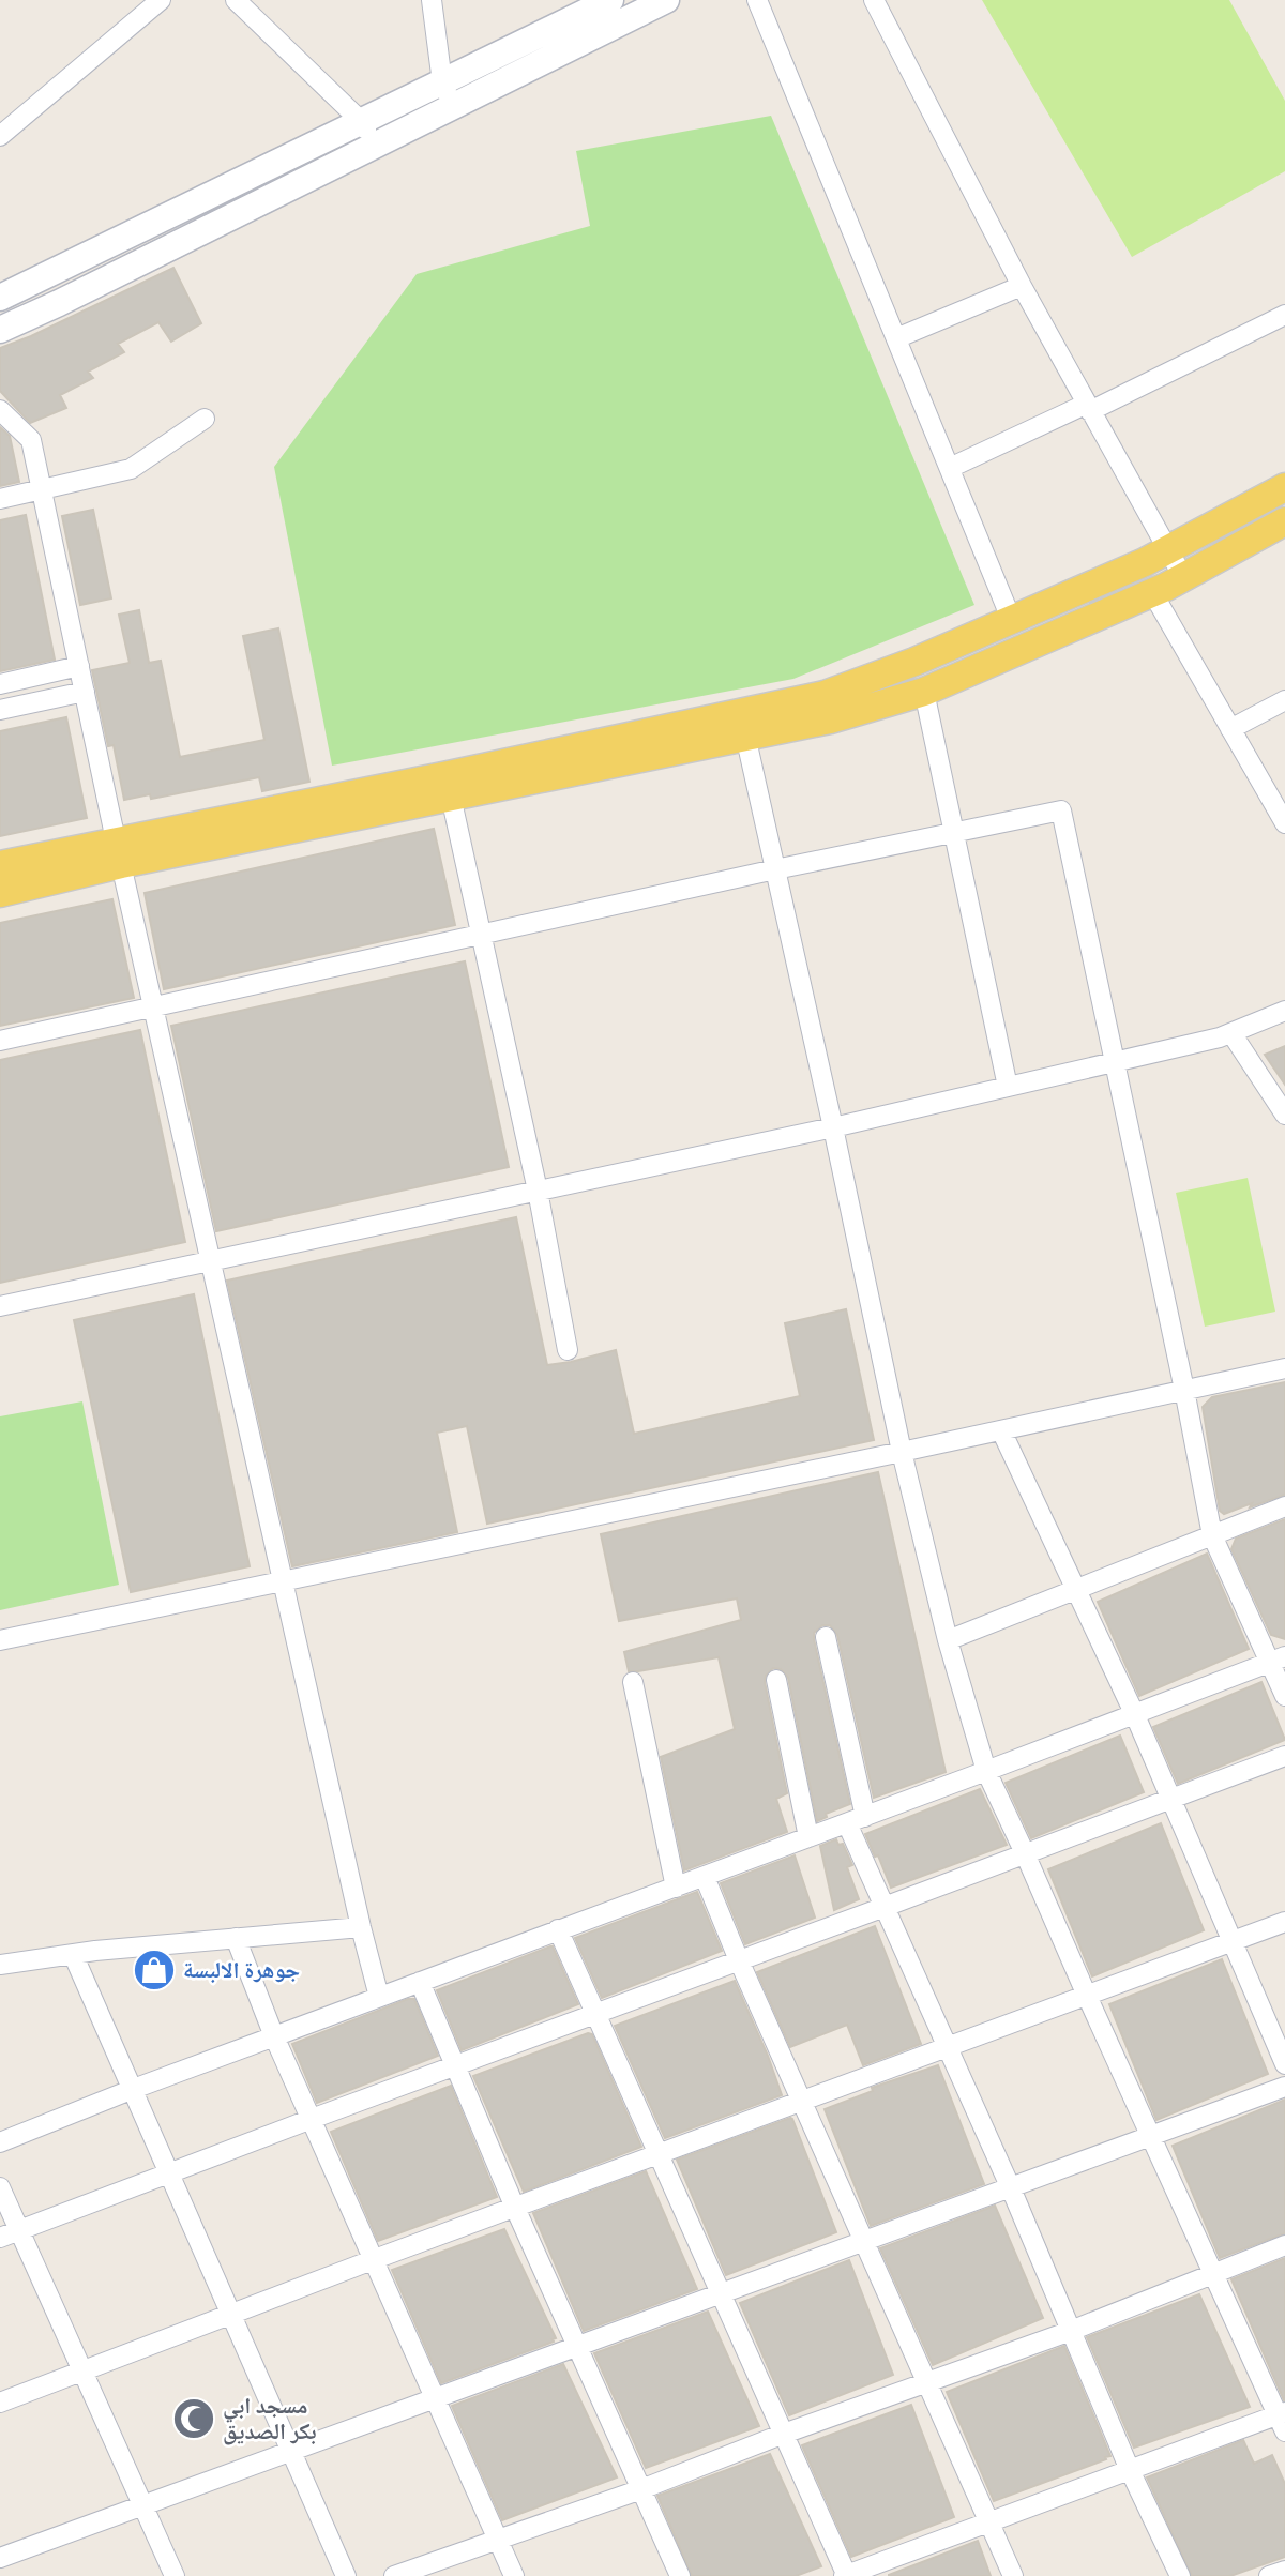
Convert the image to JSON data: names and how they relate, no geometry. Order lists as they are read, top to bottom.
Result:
{
  "places": {
    "shop": ["جوهرة الالبسة"],
    "mosque": ["مسجد ابي بكر الصديق"]
  }
}
